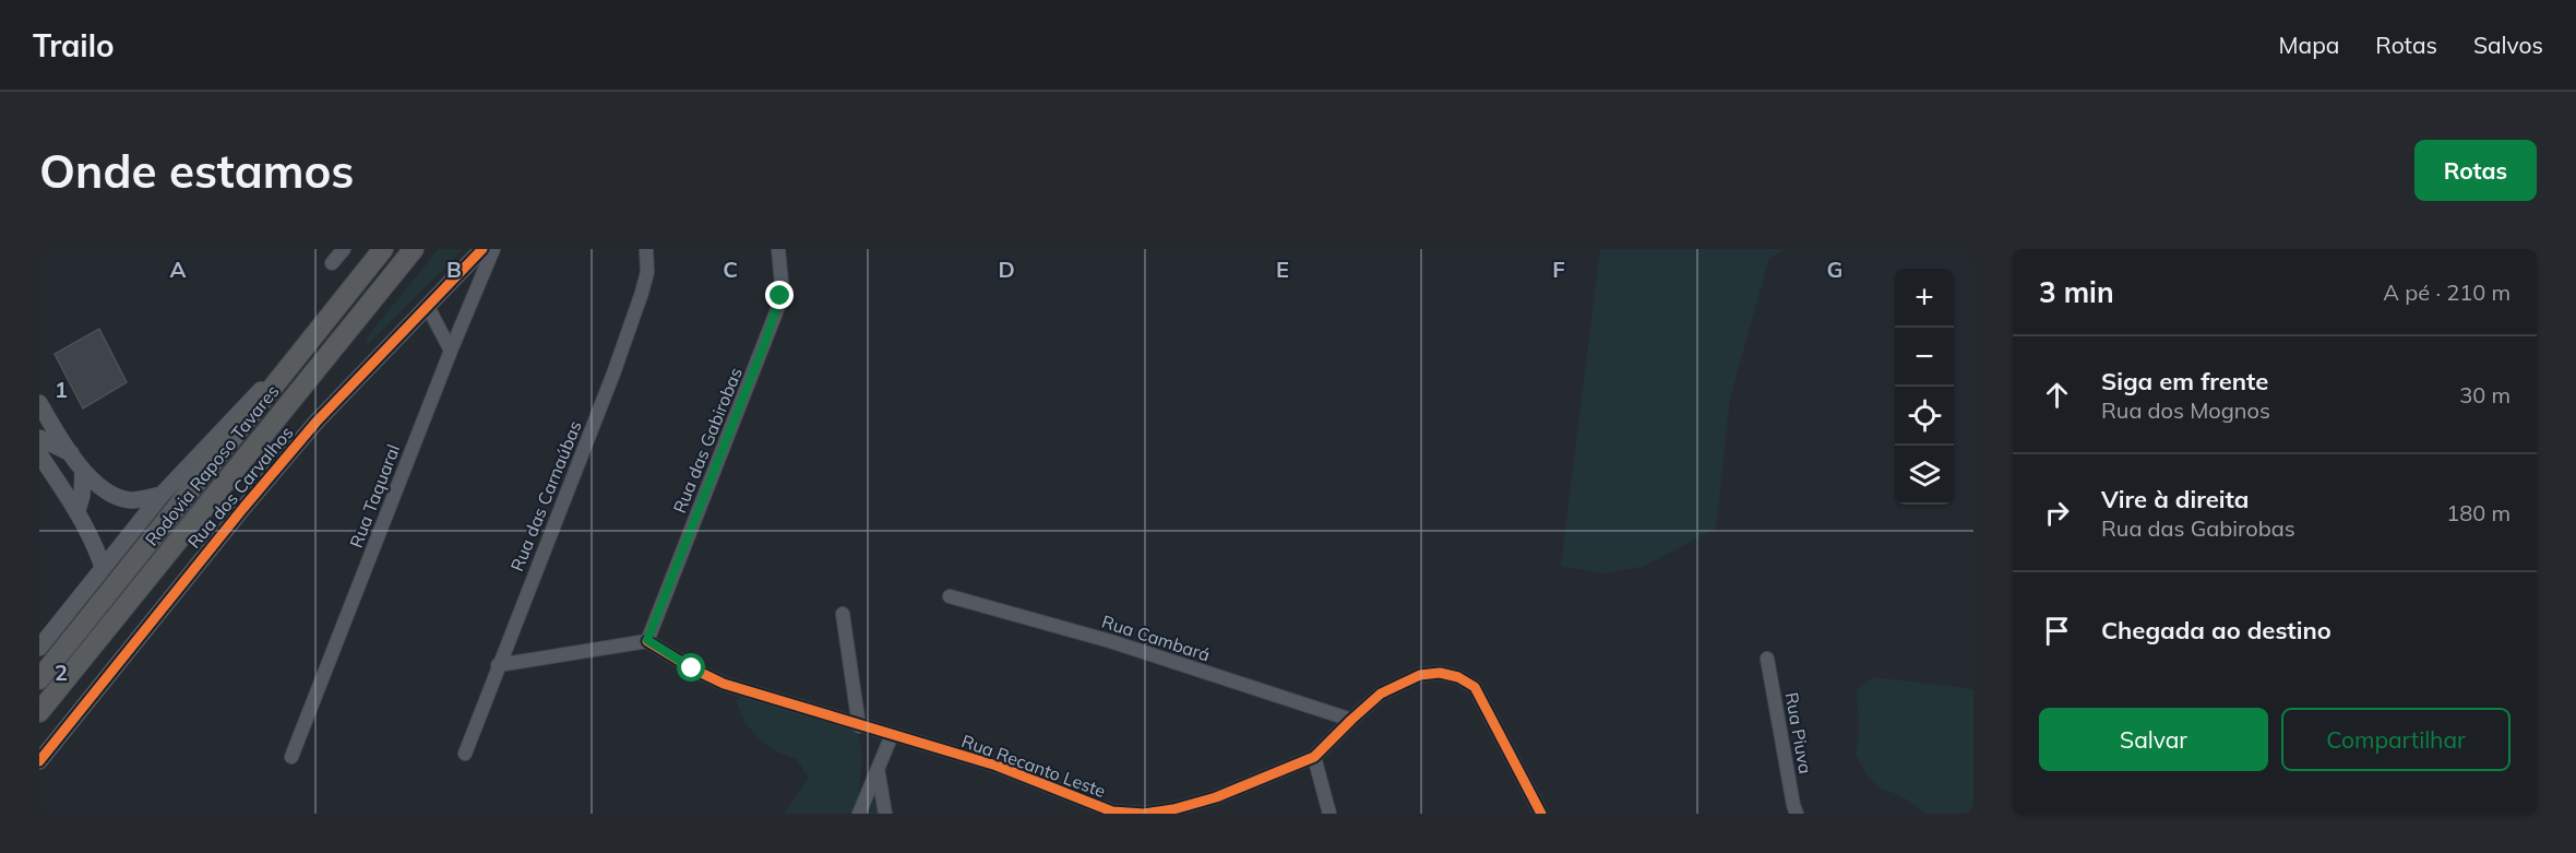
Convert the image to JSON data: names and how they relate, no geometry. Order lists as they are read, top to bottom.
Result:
{
  "streets": {
    "highway": ["Rodovia Raposo Tavares"],
    "main road": ["Rua dos Carvalhos"],
    "street": [
      "Rua das Gabirobas",
      "Rua Taquaral",
      "Rua das Carnaúbas",
      "Rua Cambará",
      "Rua Piuva",
      "Rua Recanto Leste"
    ]
  },
  "crossings": [
    ["Rua das Gabirobas", "Rua Recanto Leste"]
  ],
  "page": {
    "header": "Trailo",
    "nav": ["Mapa", "Rotas", "Salvos"],
    "buttons": [
      "Rotas",
      ["Salvar", "Compartilhar"]
    ],
    "title": "Onde estamos",
    "heading": ["3 min", "A pé · 210 m"],
    "map_buttons": ["+", "−"],
    "list": [
      ["Siga em frente", "Rua dos Mognos", "30 m"],
      ["Vire à direita", "Rua das Gabirobas", "180 m"],
      "Chegada ao destino"
    ]
  },
  "grid": {
    "columns": [
      "A",
      "B",
      "C",
      "D",
      "E",
      "F",
      "G"
    ],
    "rows": ["1", "2"]
  }
}
